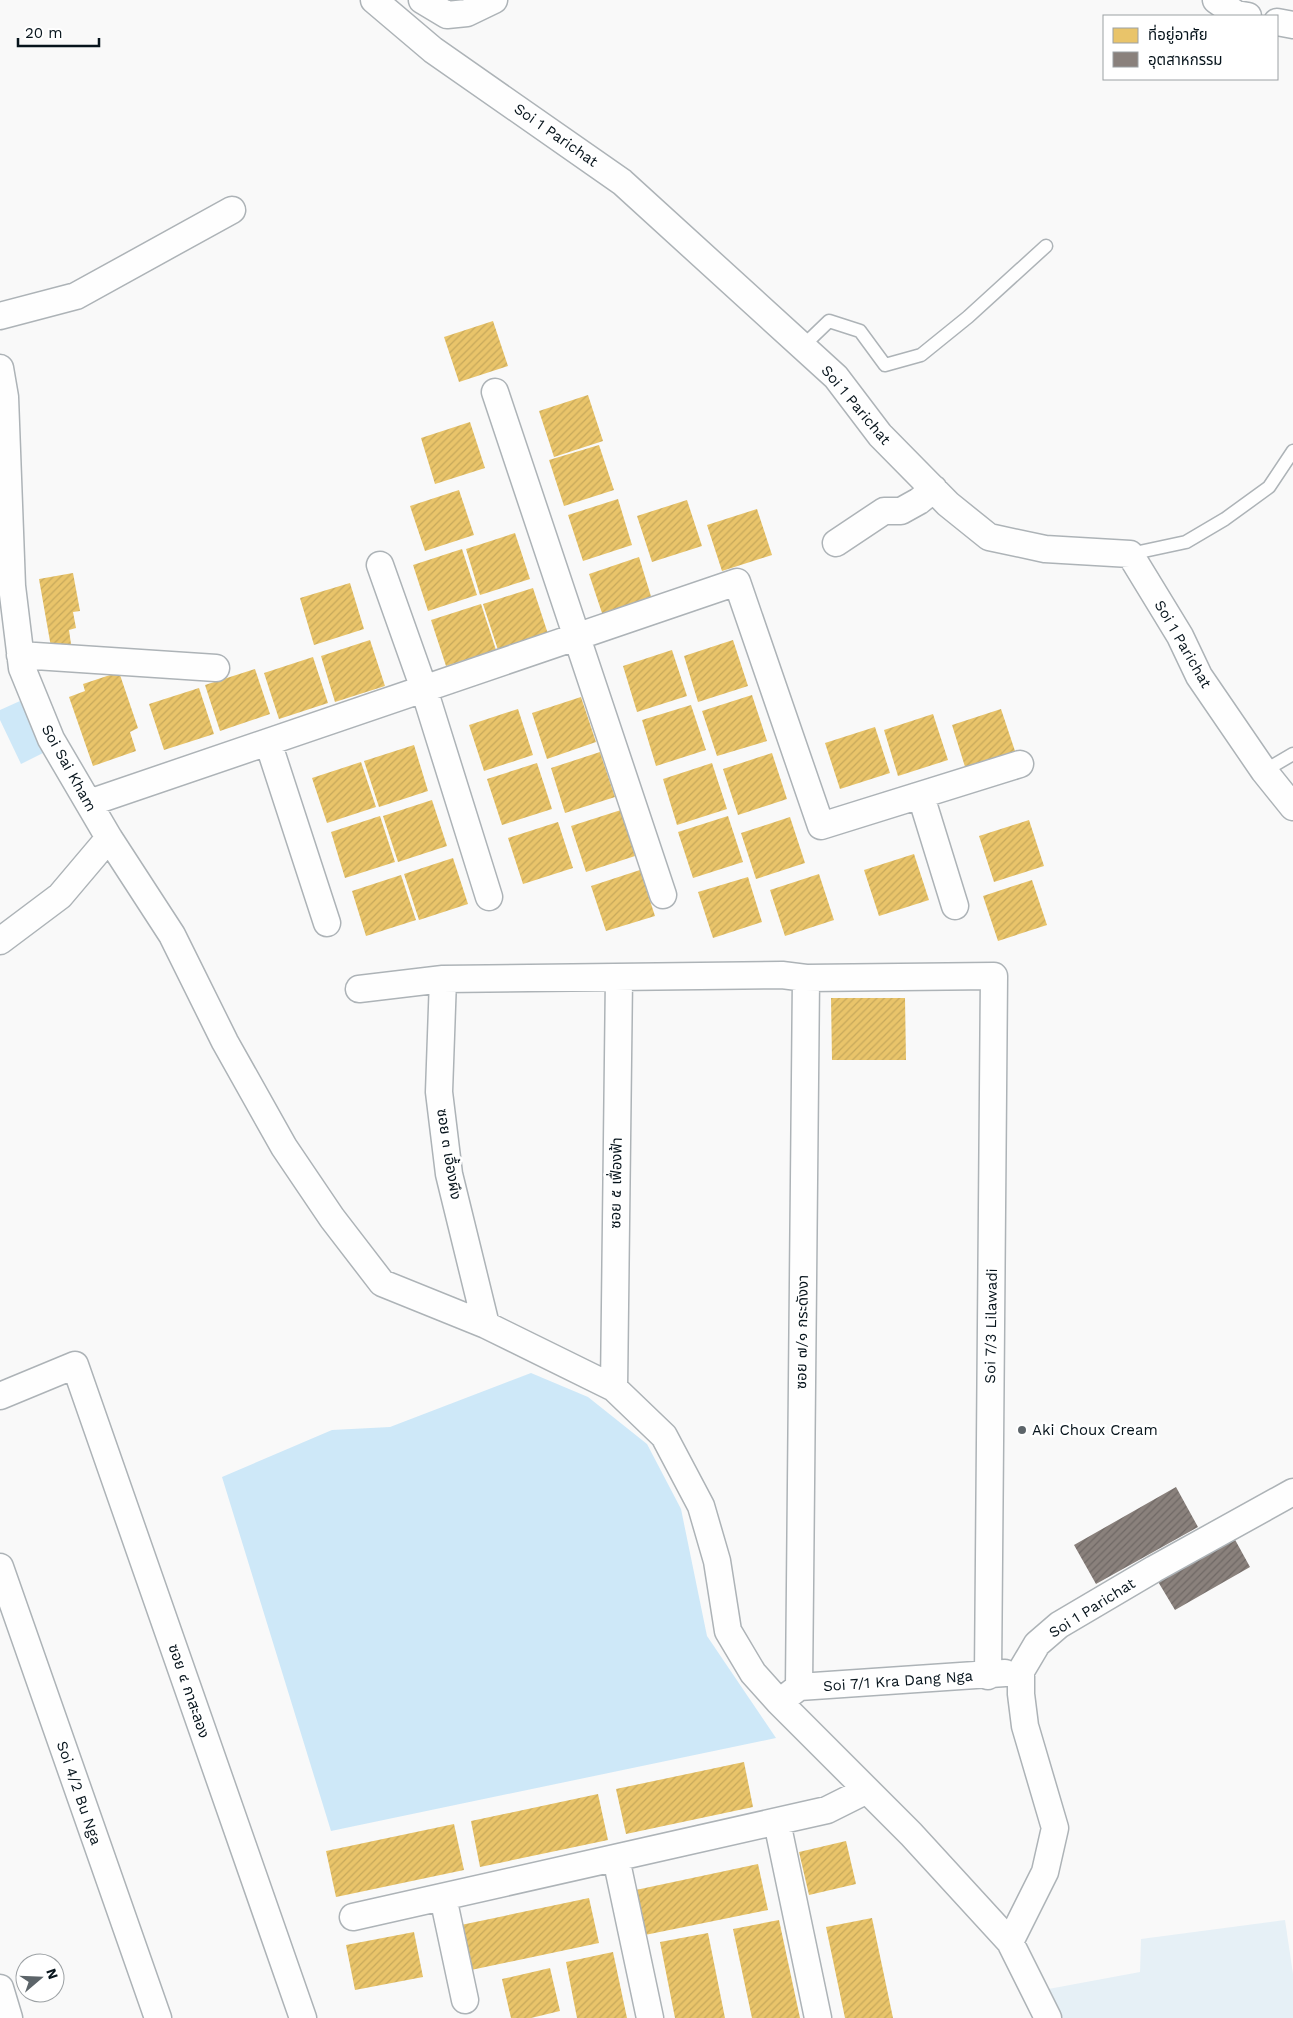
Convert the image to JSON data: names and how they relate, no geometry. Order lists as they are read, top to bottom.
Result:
{
  "streets": {
    "street": [
      "Soi 1 Parichat",
      "Soi Sai Kham",
      "ซอย ๓ เอื้องผึง",
      "ซอย ๕ เฟื่องฟ้า",
      "Soi 7/3 Lilawadi",
      "ซอย ๗/๑ กระดังงา",
      "Soi 7/1 Kra Dang Nga",
      "ซอย ๔ กาสะลอง",
      "Soi 4/2 Bu Nga"
    ]
  },
  "crossings": [
    ["Soi 1 Parichat", "Soi Sai Kham"],
    ["Soi 1 Parichat", "Soi 7/1 Kra Dang Nga"],
    ["Soi Sai Kham", "ซอย ๓ เอื้องผึง"],
    ["Soi Sai Kham", "ซอย ๕ เฟื่องฟ้า"],
    ["Soi Sai Kham", "ซอย ๗/๑ กระดังงา"],
    ["Soi Sai Kham", "Soi 7/1 Kra Dang Nga"],
    ["Soi 7/3 Lilawadi", "ซอย ๗/๑ กระดังงา"],
    ["Soi 7/3 Lilawadi", "Soi 7/1 Kra Dang Nga"],
    ["ซอย ๗/๑ กระดังงา", "Soi 7/1 Kra Dang Nga"]
  ],
  "places": ["Aki Choux Cream"],
  "legend": ["ที่อยู่อาศัย", "อุตสาหกรรม"],
  "scale_bar": "20 m",
  "north": "right"
}
